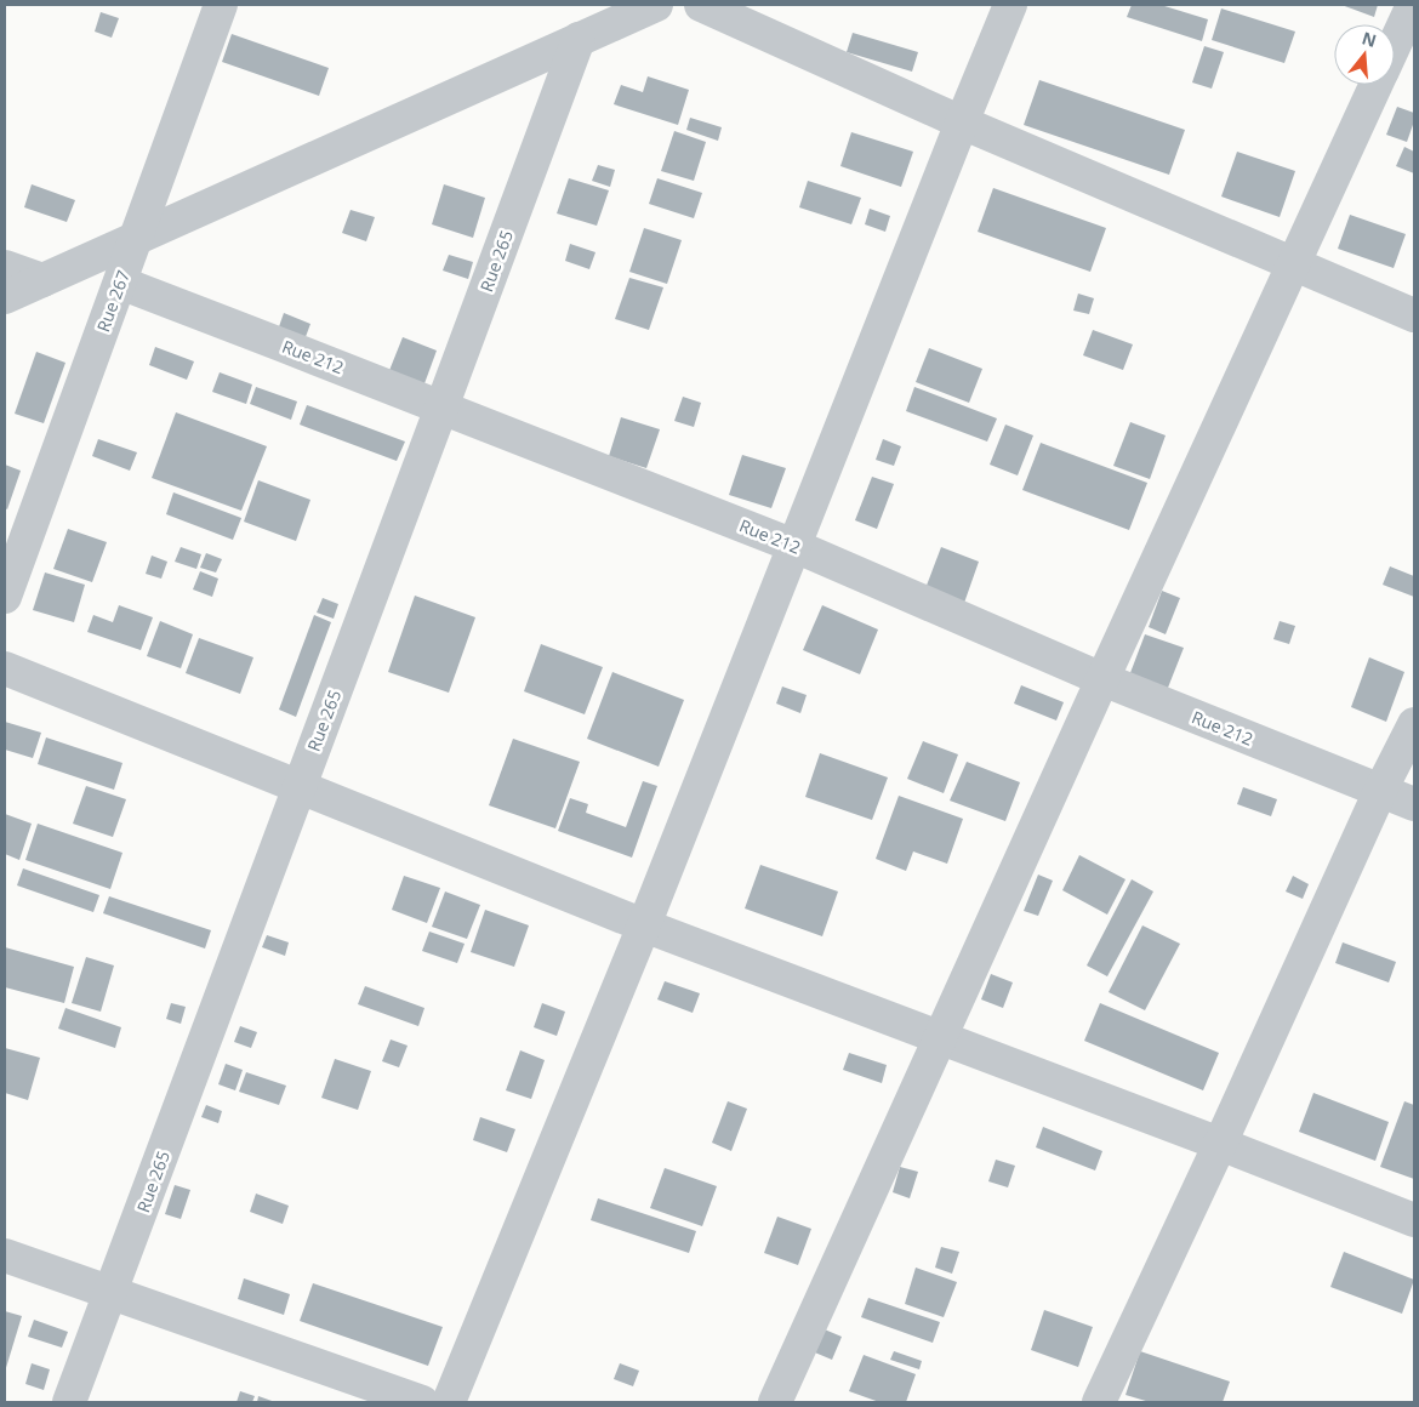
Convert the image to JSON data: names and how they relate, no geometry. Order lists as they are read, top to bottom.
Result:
{
  "streets": {
    "street": ["Rue 265", "Rue 267", "Rue 212"]
  },
  "crossings": [
    ["Rue 265", "Rue 212"],
    ["Rue 267", "Rue 212"]
  ],
  "north": "top"
}
